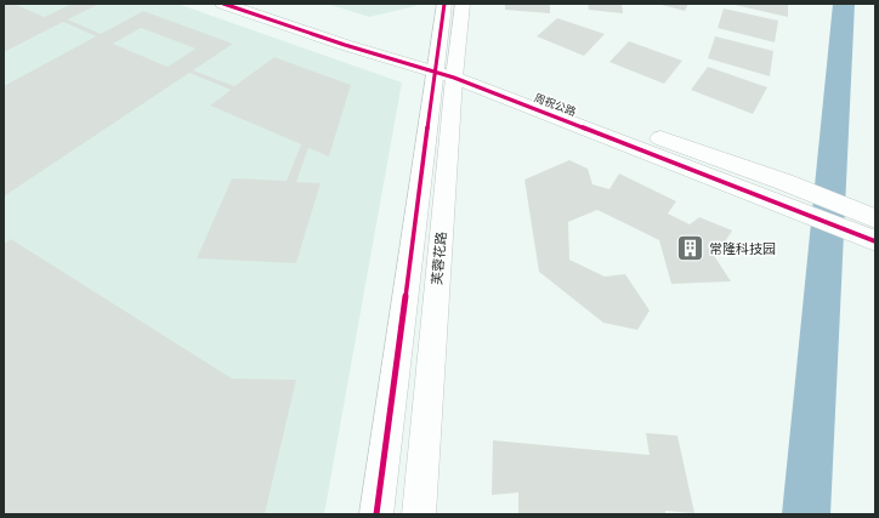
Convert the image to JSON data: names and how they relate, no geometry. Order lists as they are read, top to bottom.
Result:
{
  "streets": {
    "street": ["周祝公路", "芙蓉花路"]
  },
  "crossings": [
    ["周祝公路", "芙蓉花路"]
  ],
  "places": {
    "building": ["常隆科技园"]
  }
}
